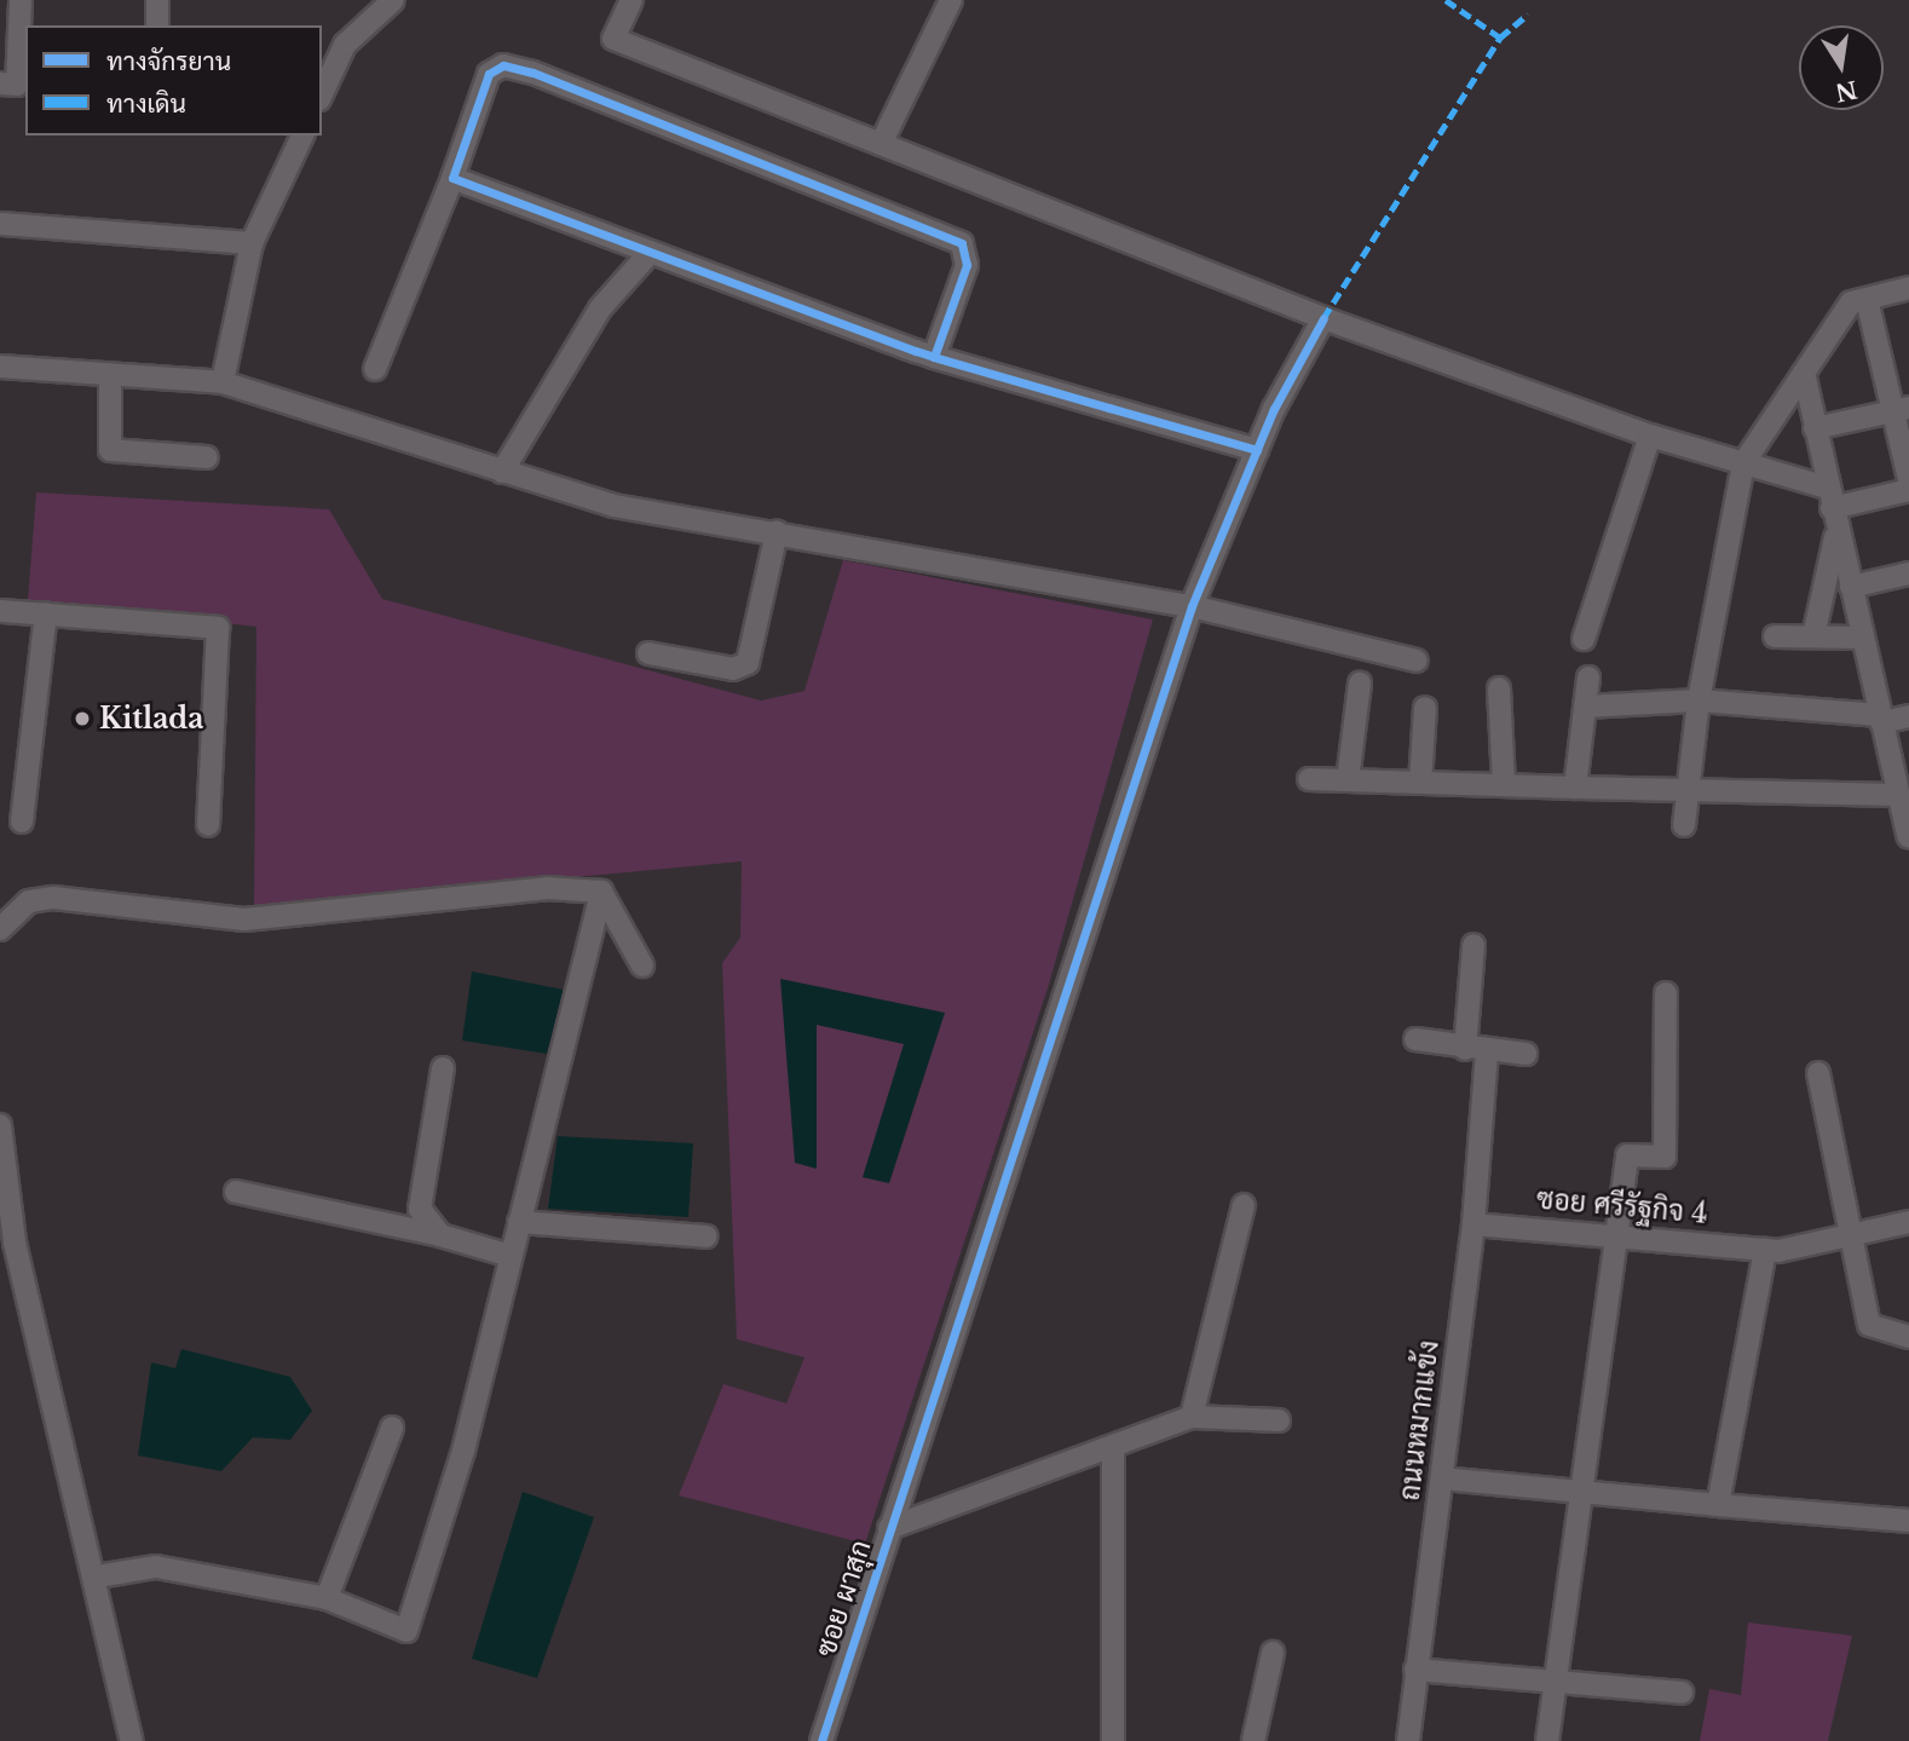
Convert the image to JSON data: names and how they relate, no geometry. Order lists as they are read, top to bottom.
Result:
{
  "streets": {
    "street": ["ซอย ศรีรัฐกิจ 4", "ถนนหมากแข้ง", "ซอย ผาสุก"]
  },
  "crossings": [
    ["ซอย ศรีรัฐกิจ 4", "ถนนหมากแข้ง"]
  ],
  "places": ["Kitlada"],
  "legend": ["ทางจักรยาน", "ทางเดิน"],
  "north": "bottom"
}
